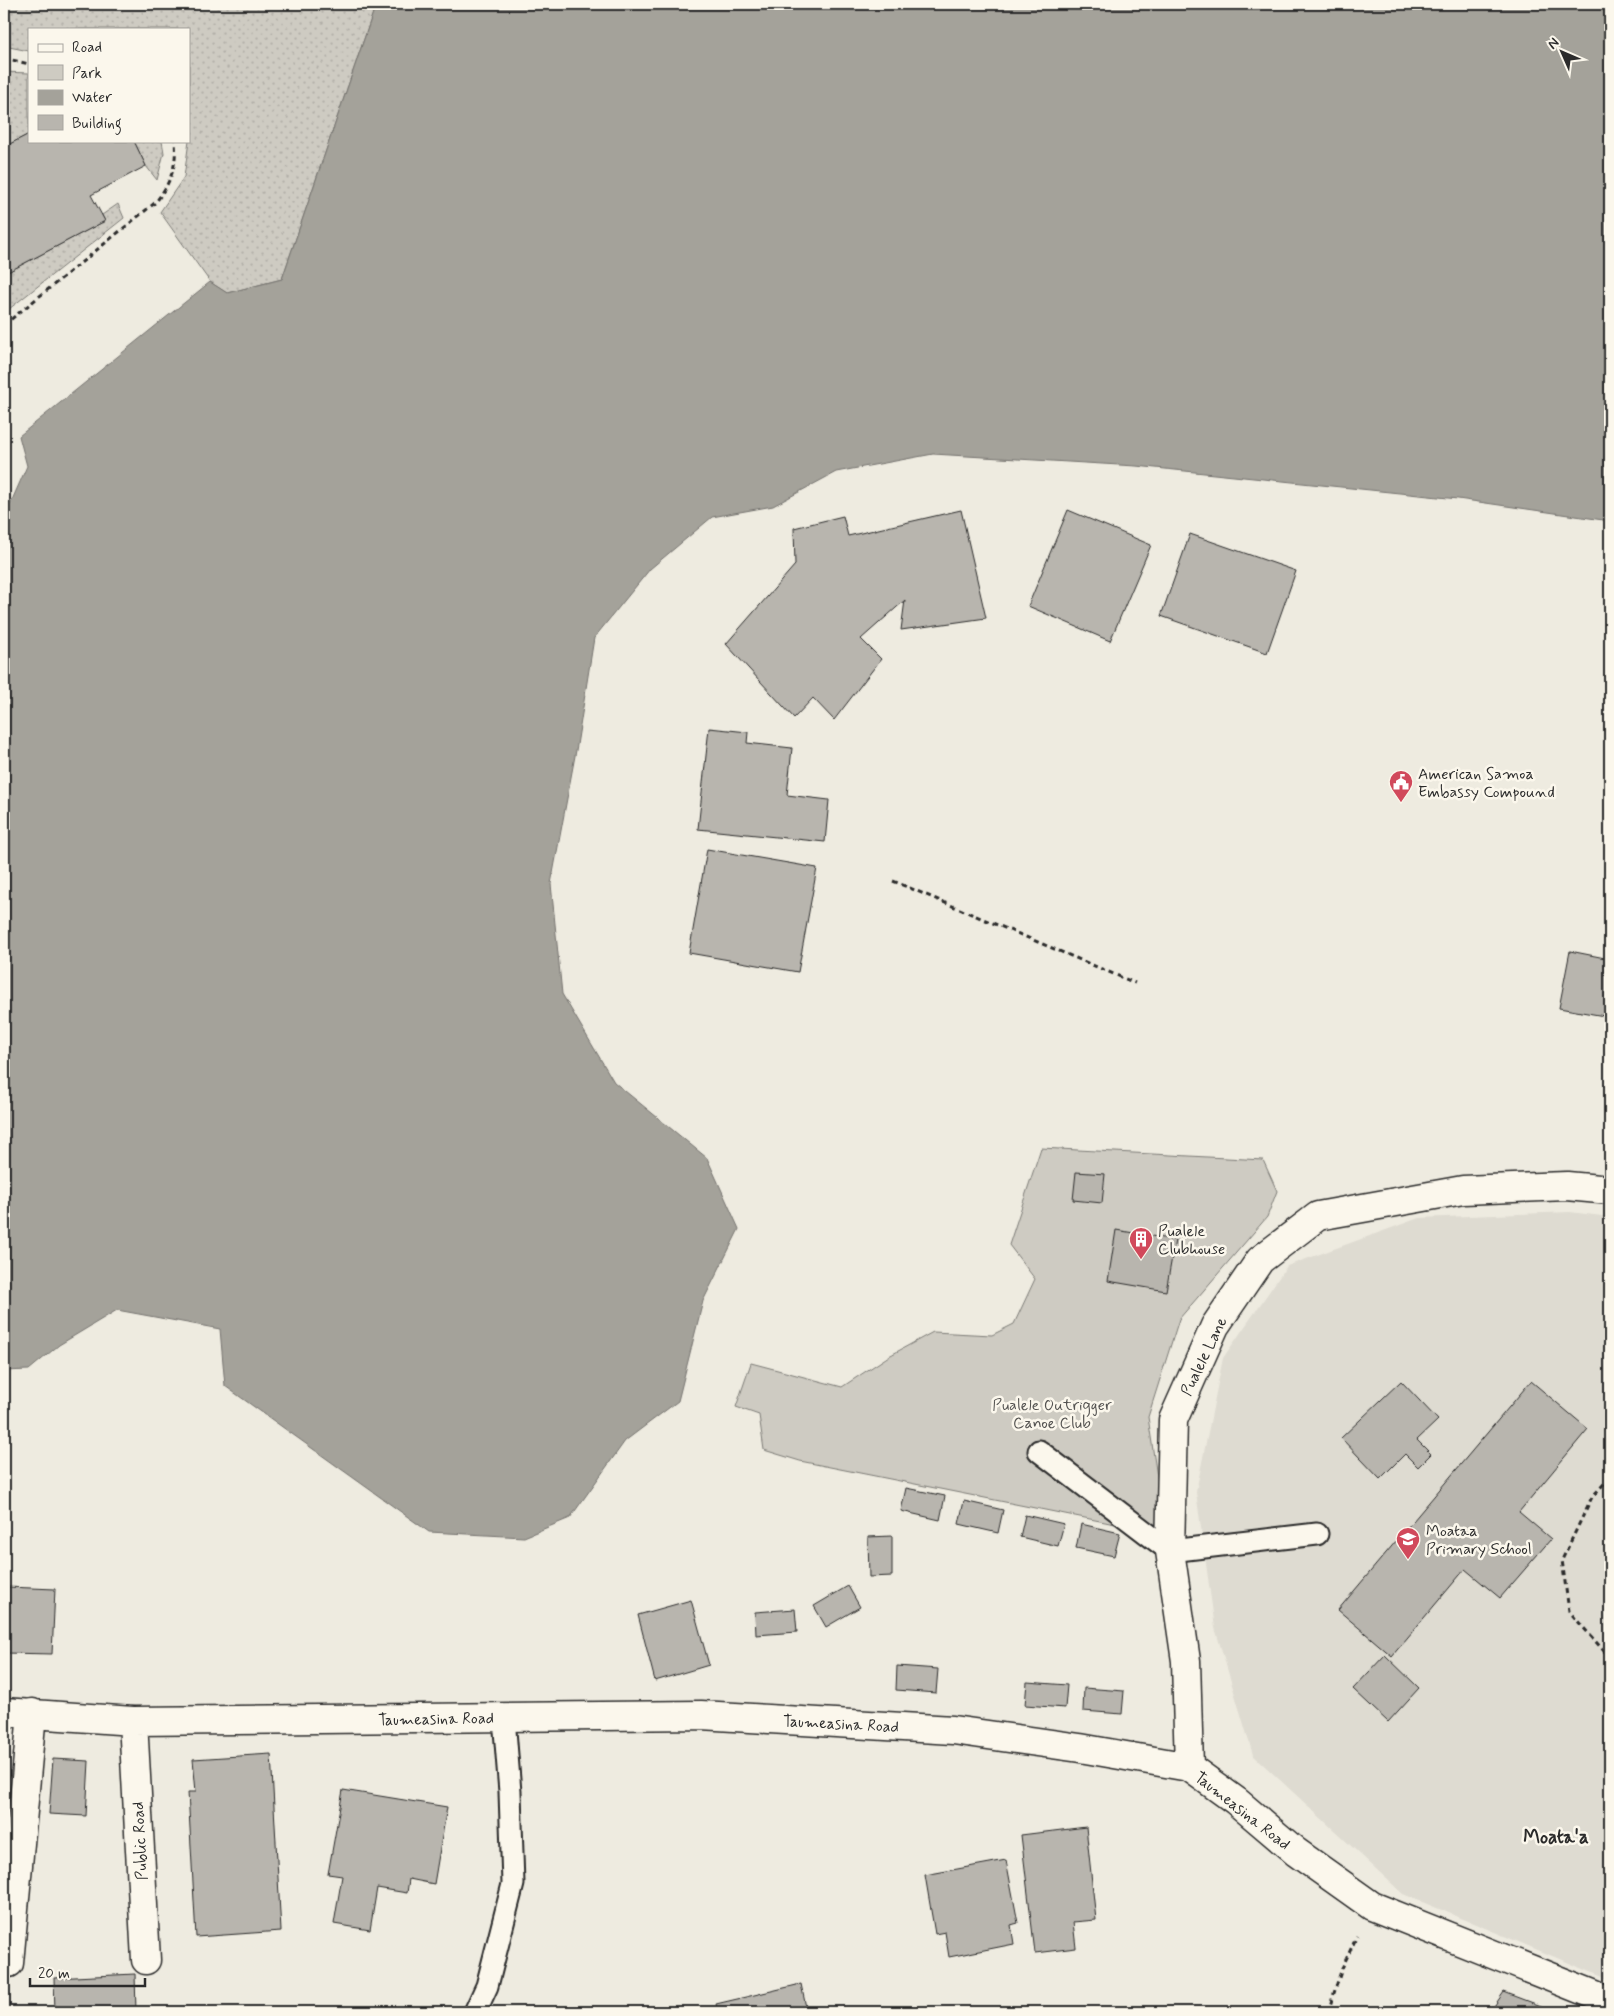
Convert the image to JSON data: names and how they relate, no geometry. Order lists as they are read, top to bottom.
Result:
{
  "streets": {
    "street": ["Pualele Lane", "Taumeasina Road", "Public Road"]
  },
  "crossings": [
    ["Pualele Lane", "Taumeasina Road"],
    ["Taumeasina Road", "Public Road"]
  ],
  "districts": ["Moata'a"],
  "parks": ["Pualele Outrigger Canoe Club"],
  "places": {
    "public building": ["American Samoa Embassy Compound"],
    "building": ["Pualele Clubhouse"],
    "school or university": ["Moataa Primary School"]
  },
  "legend": [
    "Road",
    "Park",
    "Water",
    "Building"
  ],
  "scale_bar": "20 m",
  "north": "top left"
}
